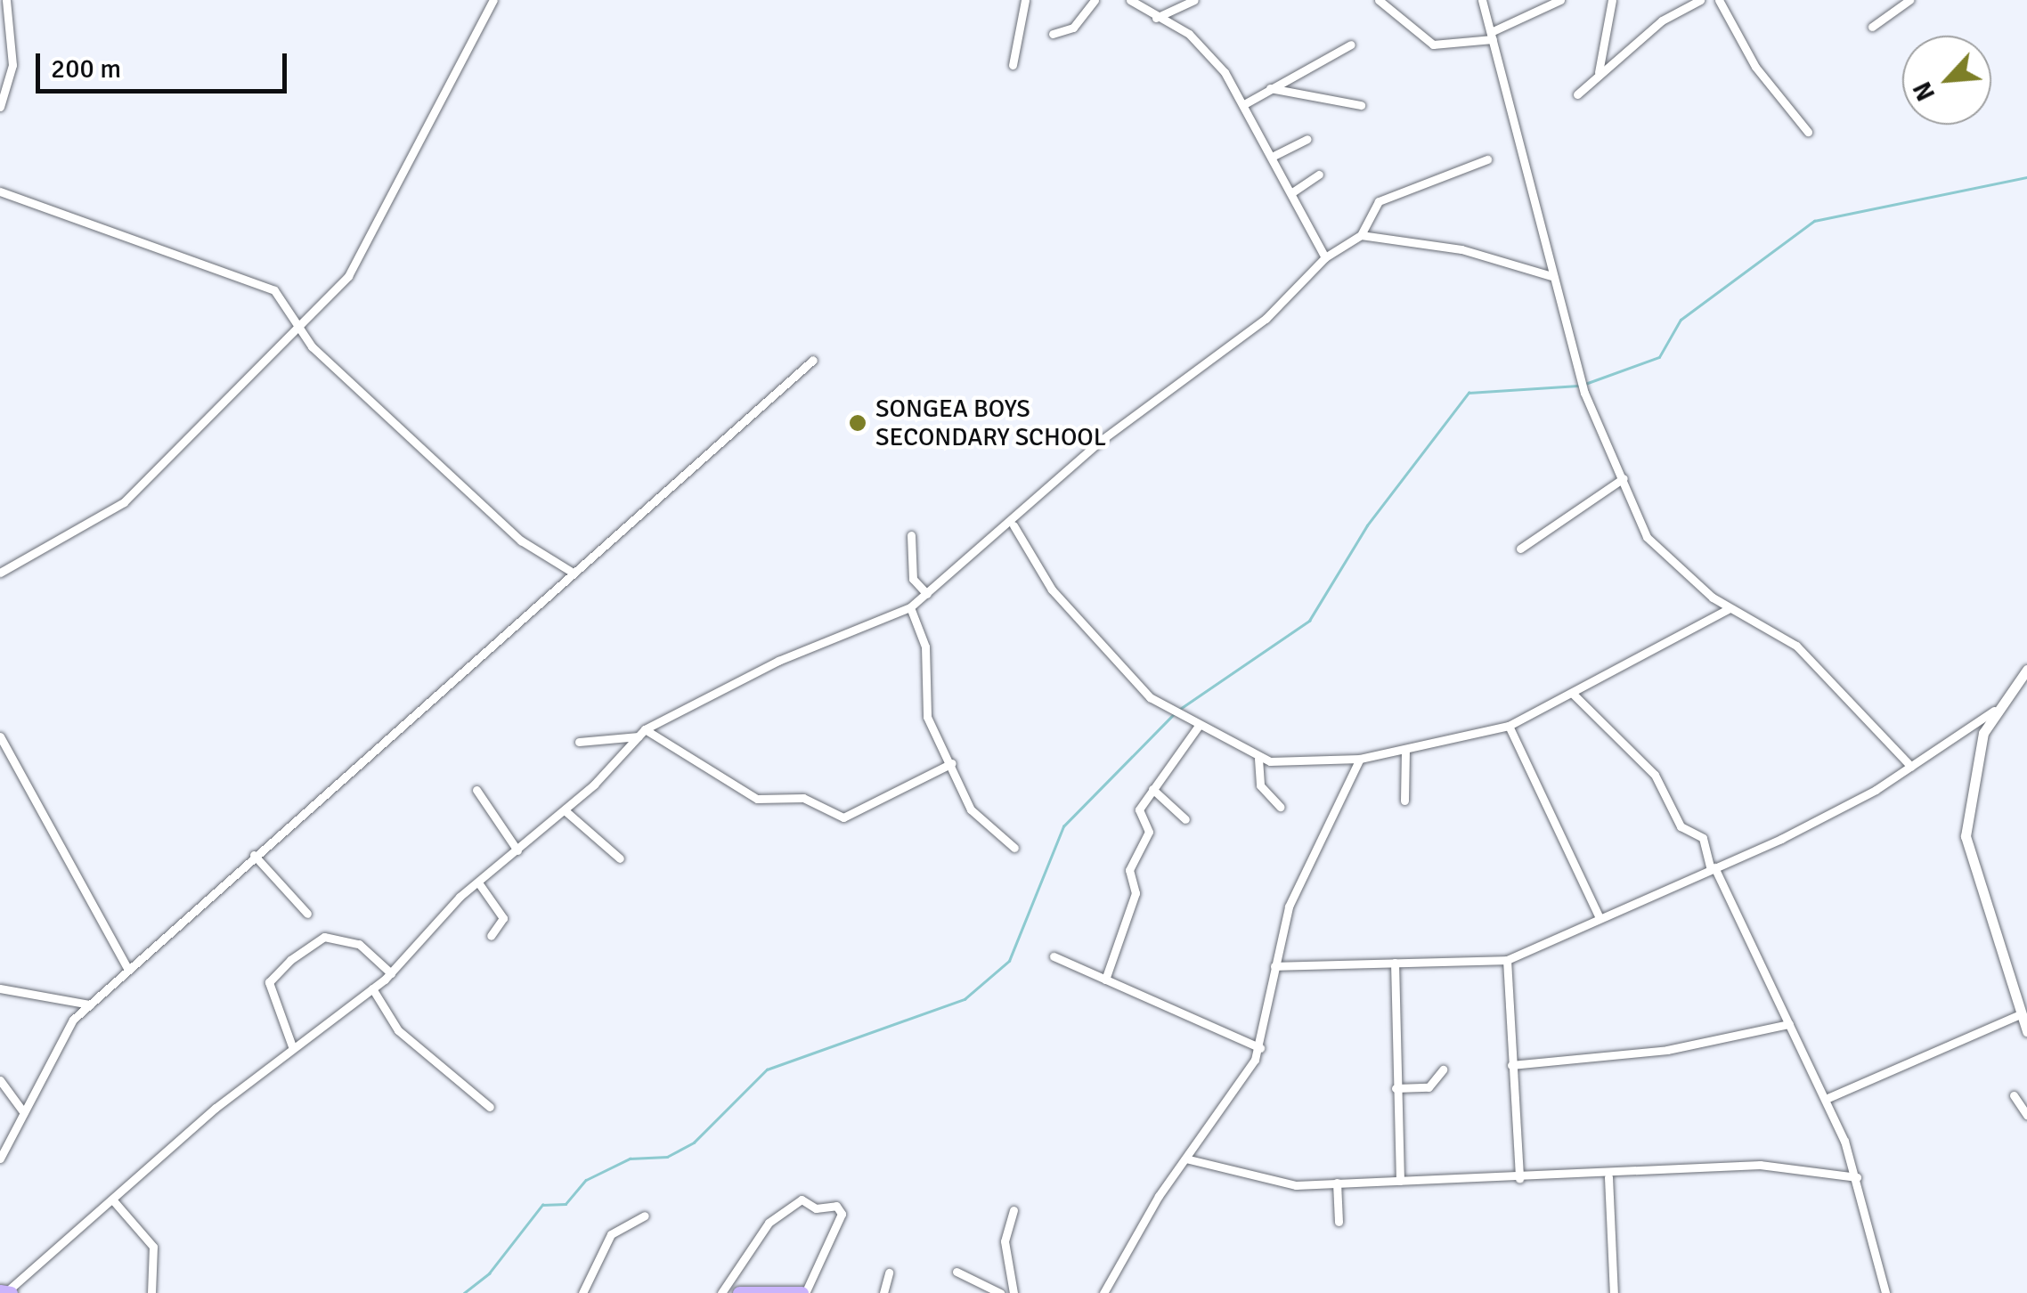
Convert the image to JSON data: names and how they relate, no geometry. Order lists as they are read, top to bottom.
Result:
{
  "places": ["SONGEA BOYS SECONDARY SCHOOL"],
  "scale_bar": "200 m",
  "north": "bottom left"
}
